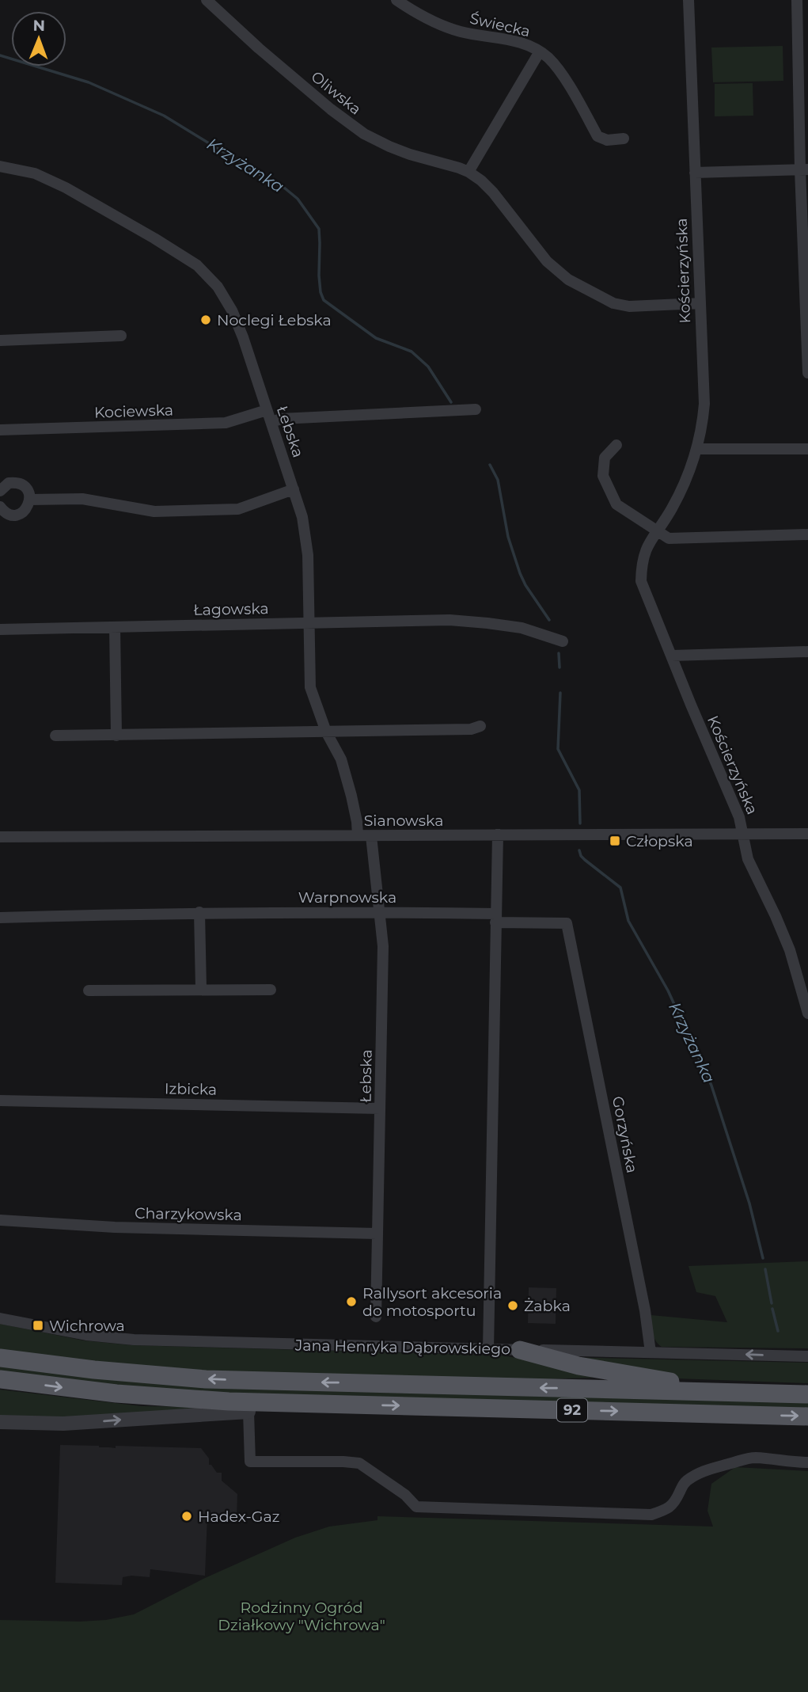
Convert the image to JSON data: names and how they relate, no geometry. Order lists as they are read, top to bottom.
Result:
{
  "streets": {
    "main road": ["92"],
    "street": [
      "Świecka",
      "Oliwska",
      "Kościerzyńska",
      "Kociewska",
      "Łebska",
      "Łagowska",
      "Sianowska",
      "Warpnowska",
      "Izbicka",
      "Gorzyńska",
      "Charzykowska",
      "Jana Henryka Dąbrowskiego"
    ]
  },
  "crossings": [
    ["Oliwska", "Kościerzyńska"],
    ["Kościerzyńska", "Sianowska"],
    ["Kociewska", "Łebska"],
    ["Łebska", "Łagowska"],
    ["Łebska", "Sianowska"],
    ["Łebska", "Warpnowska"],
    ["Łebska", "Izbicka"],
    ["Łebska", "Charzykowska"],
    ["Warpnowska", "Gorzyńska"],
    ["Gorzyńska", "Jana Henryka Dąbrowskiego"]
  ],
  "water": ["Krzyżanka"],
  "parks": ["Rodzinny Ogród Działkowy \"Wichrowa\""],
  "places": {
    "other": [
      "Noclegi Łebska",
      "Rallysort akcesoria do motosportu",
      "Żabka",
      "Hadex-Gaz"
    ],
    "transit": ["Człopska", "Wichrowa"]
  },
  "north": "top"
}
